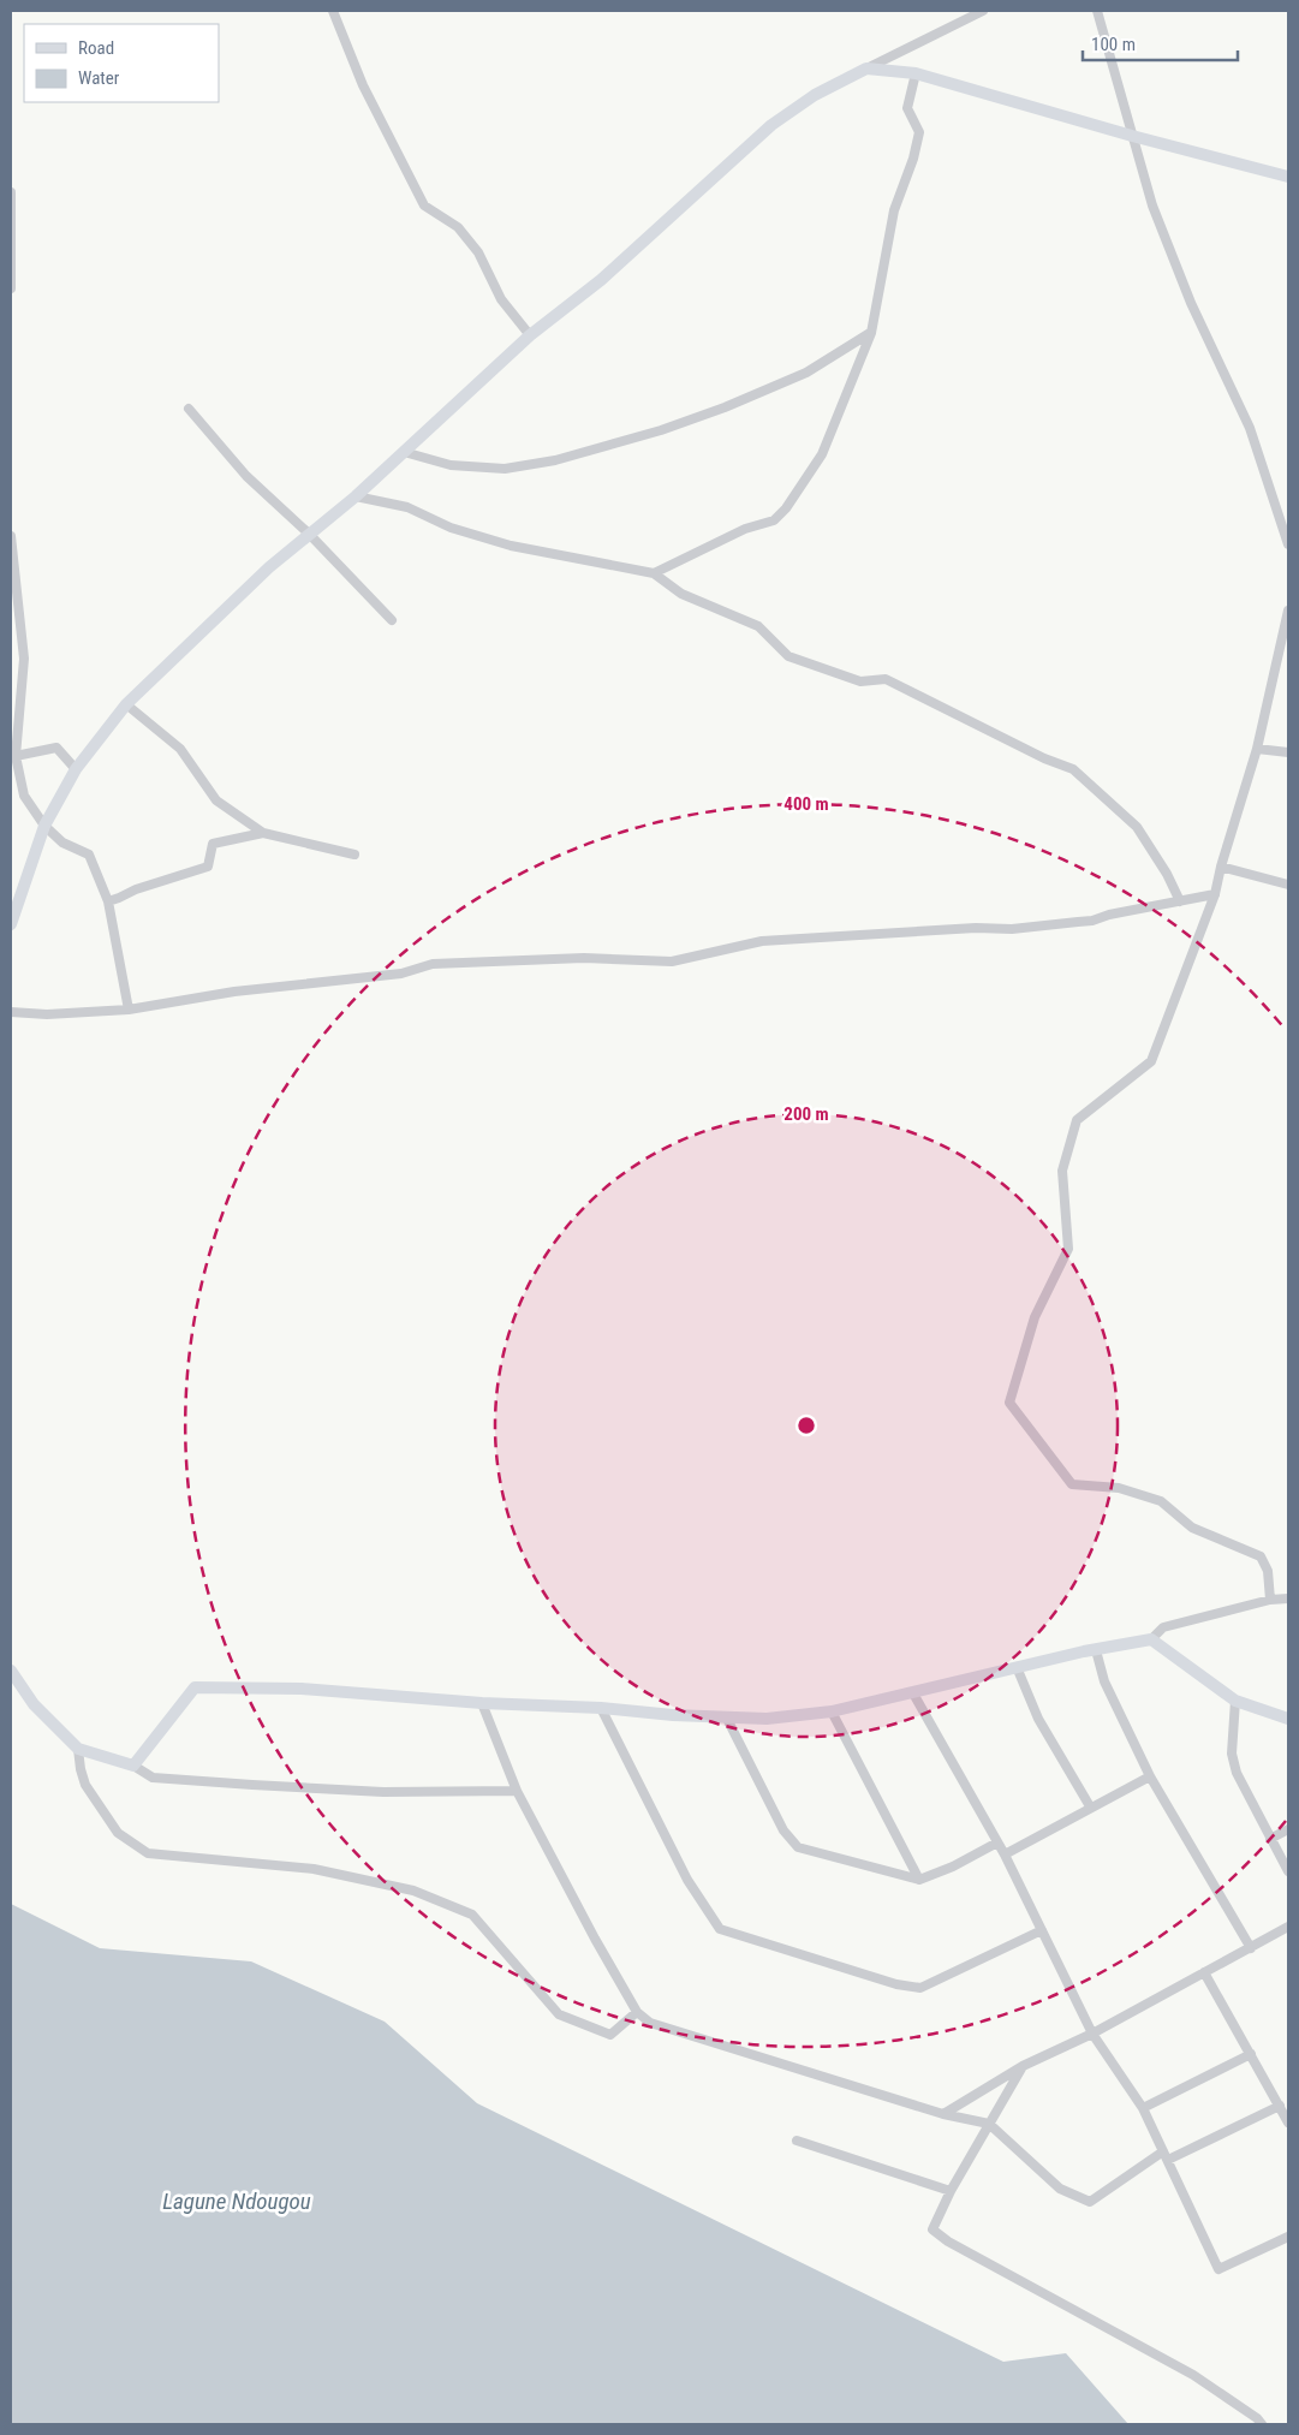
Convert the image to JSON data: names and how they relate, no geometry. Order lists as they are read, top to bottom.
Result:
{
  "water": ["Lagune Ndougou"],
  "legend": ["Road", "Water"],
  "scale_bar": "100 m",
  "rings": ["400 m", "200 m"]
}
